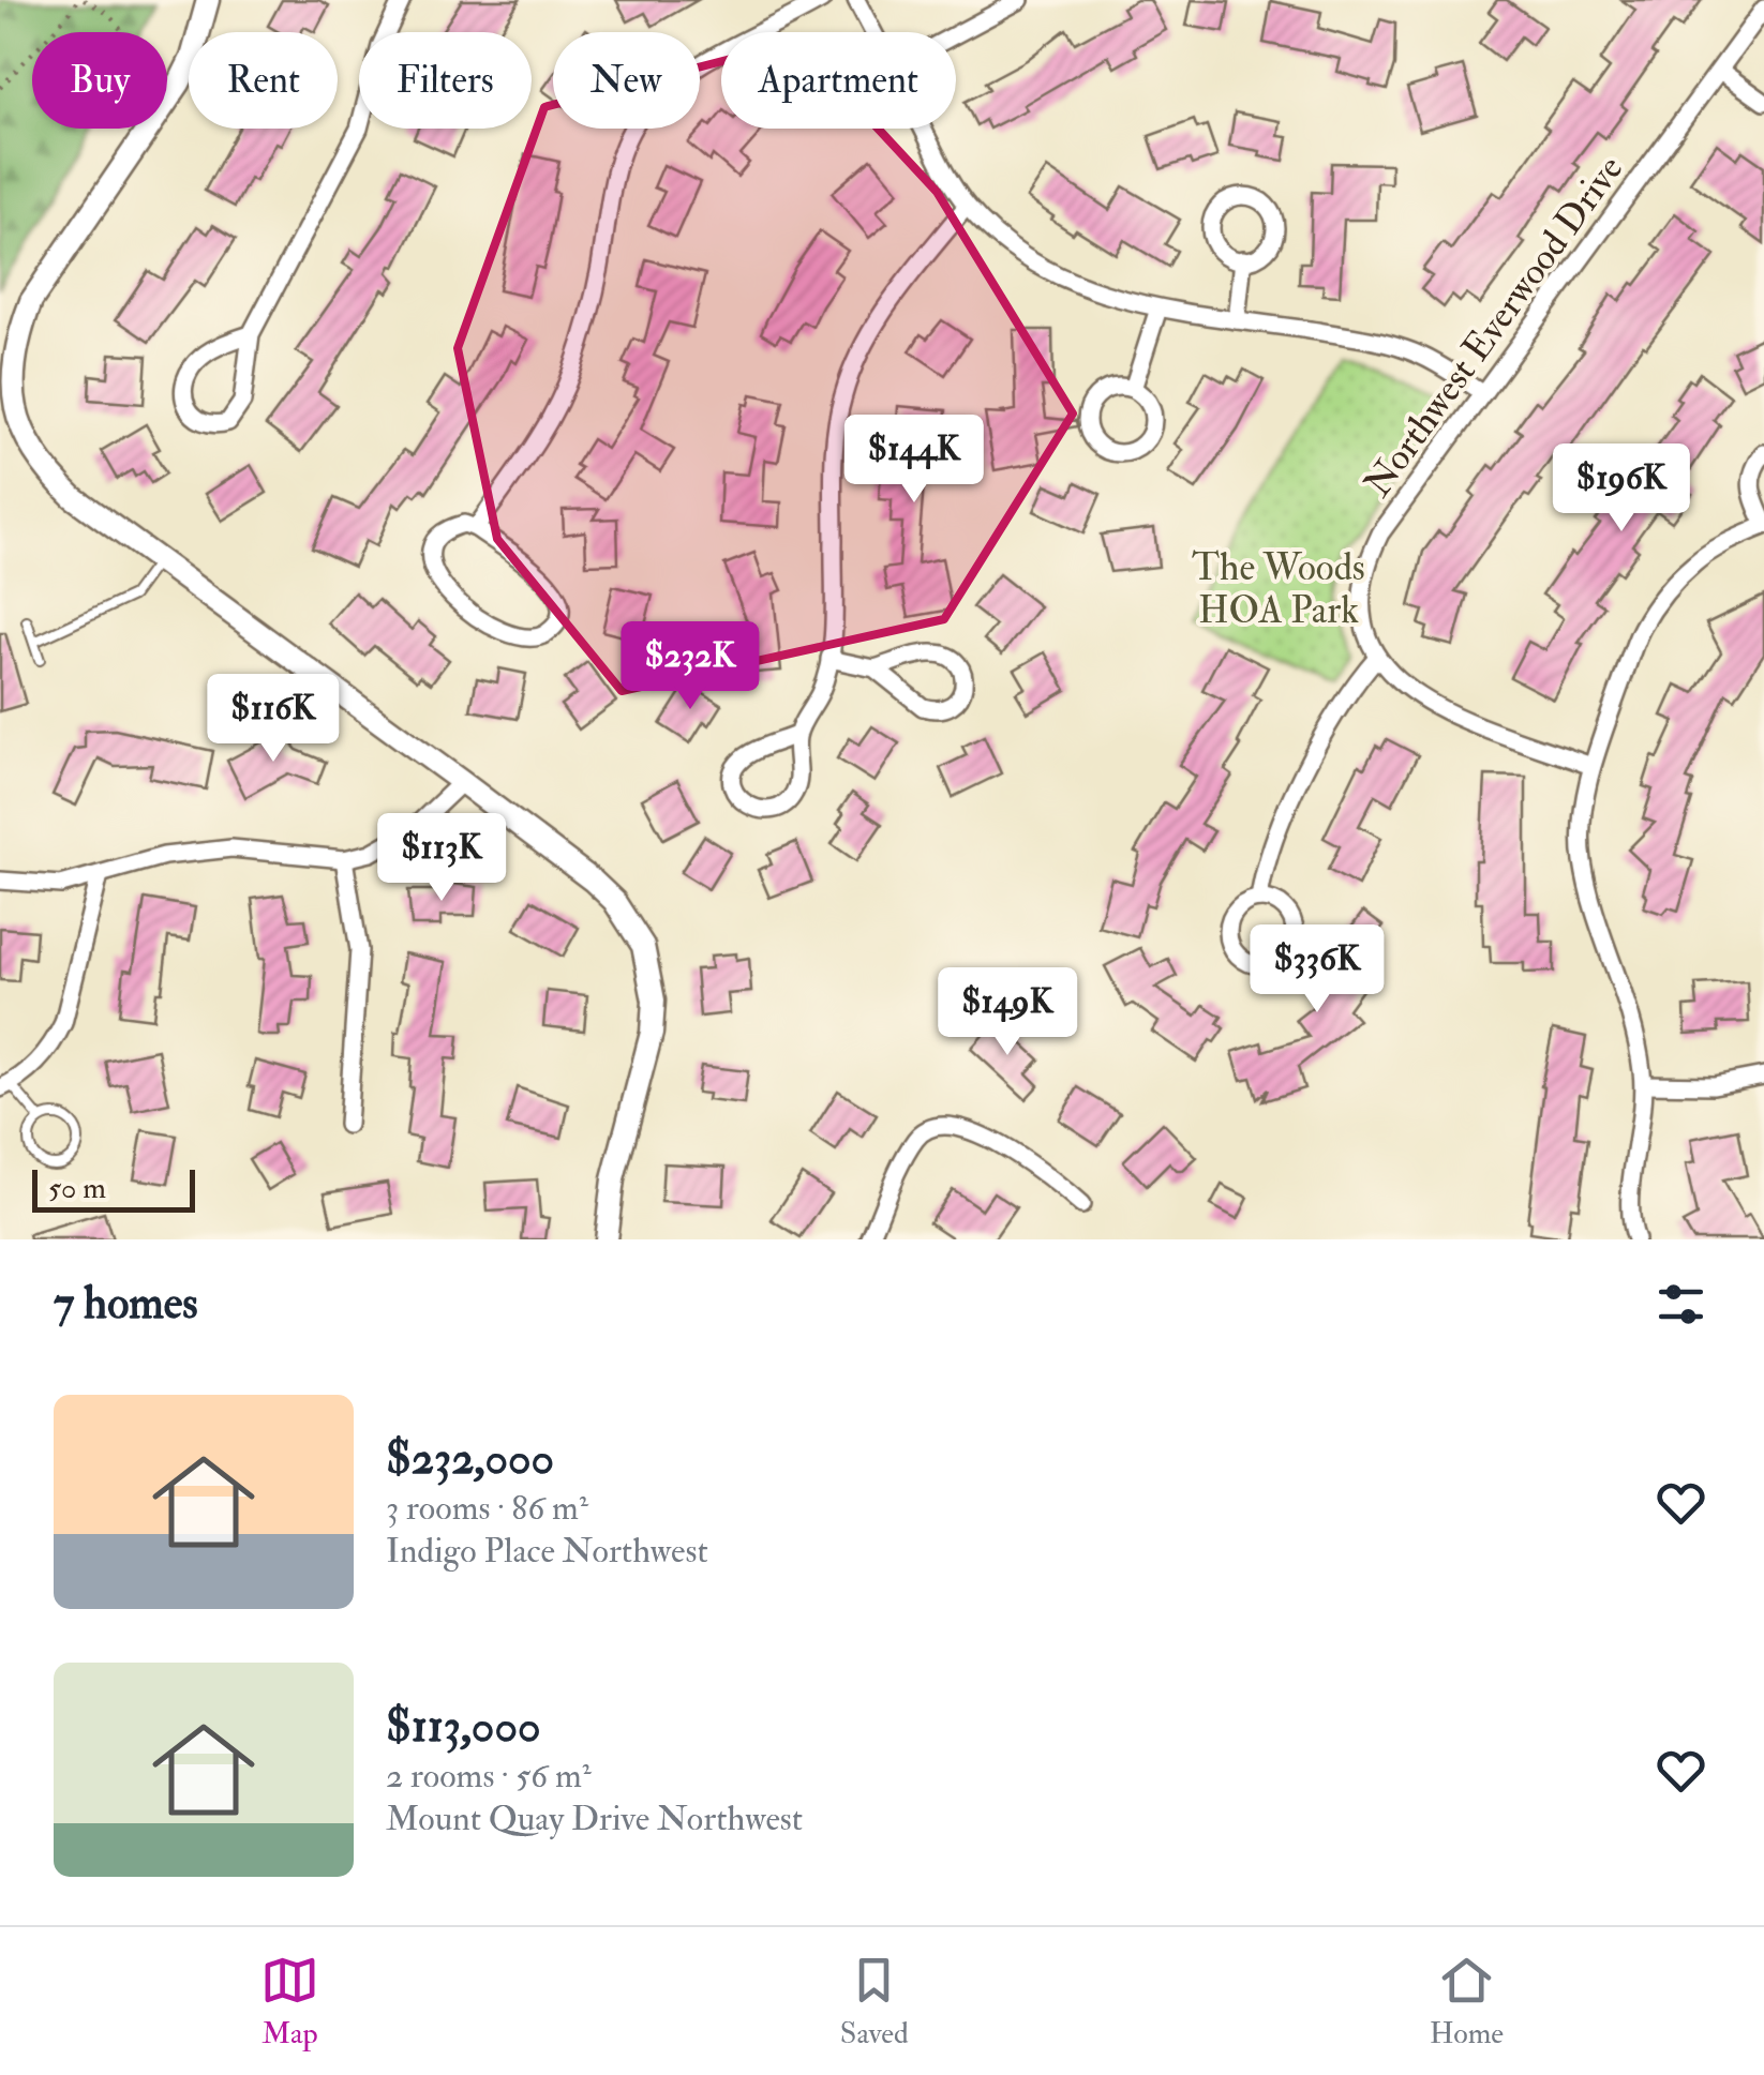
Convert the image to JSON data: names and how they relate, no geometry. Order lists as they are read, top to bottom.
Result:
{
  "streets": {
    "street": ["Northwest Everwood Drive"]
  },
  "parks": ["The Woods HOA Park"],
  "scale_bar": "50 m",
  "page": {
    "chip": [
      "Buy",
      "Rent",
      "Filters",
      "New",
      "Apartment"
    ],
    "price": [
      "$144K",
      "$196K",
      "$232K",
      "$116K",
      "$113K",
      "$336K",
      "$149K"
    ],
    "scale": "50 m",
    "heading": "7 homes",
    "list": [
      {
        "name": "$232,000",
        "note": "3 rooms · 86 m² · Indigo Place Northwest"
      },
      {
        "name": "$113,000",
        "note": "2 rooms · 56 m² · Mount Quay Drive Northwest"
      }
    ],
    "tabs": ["Map", "Saved", "Home"]
  }
}
